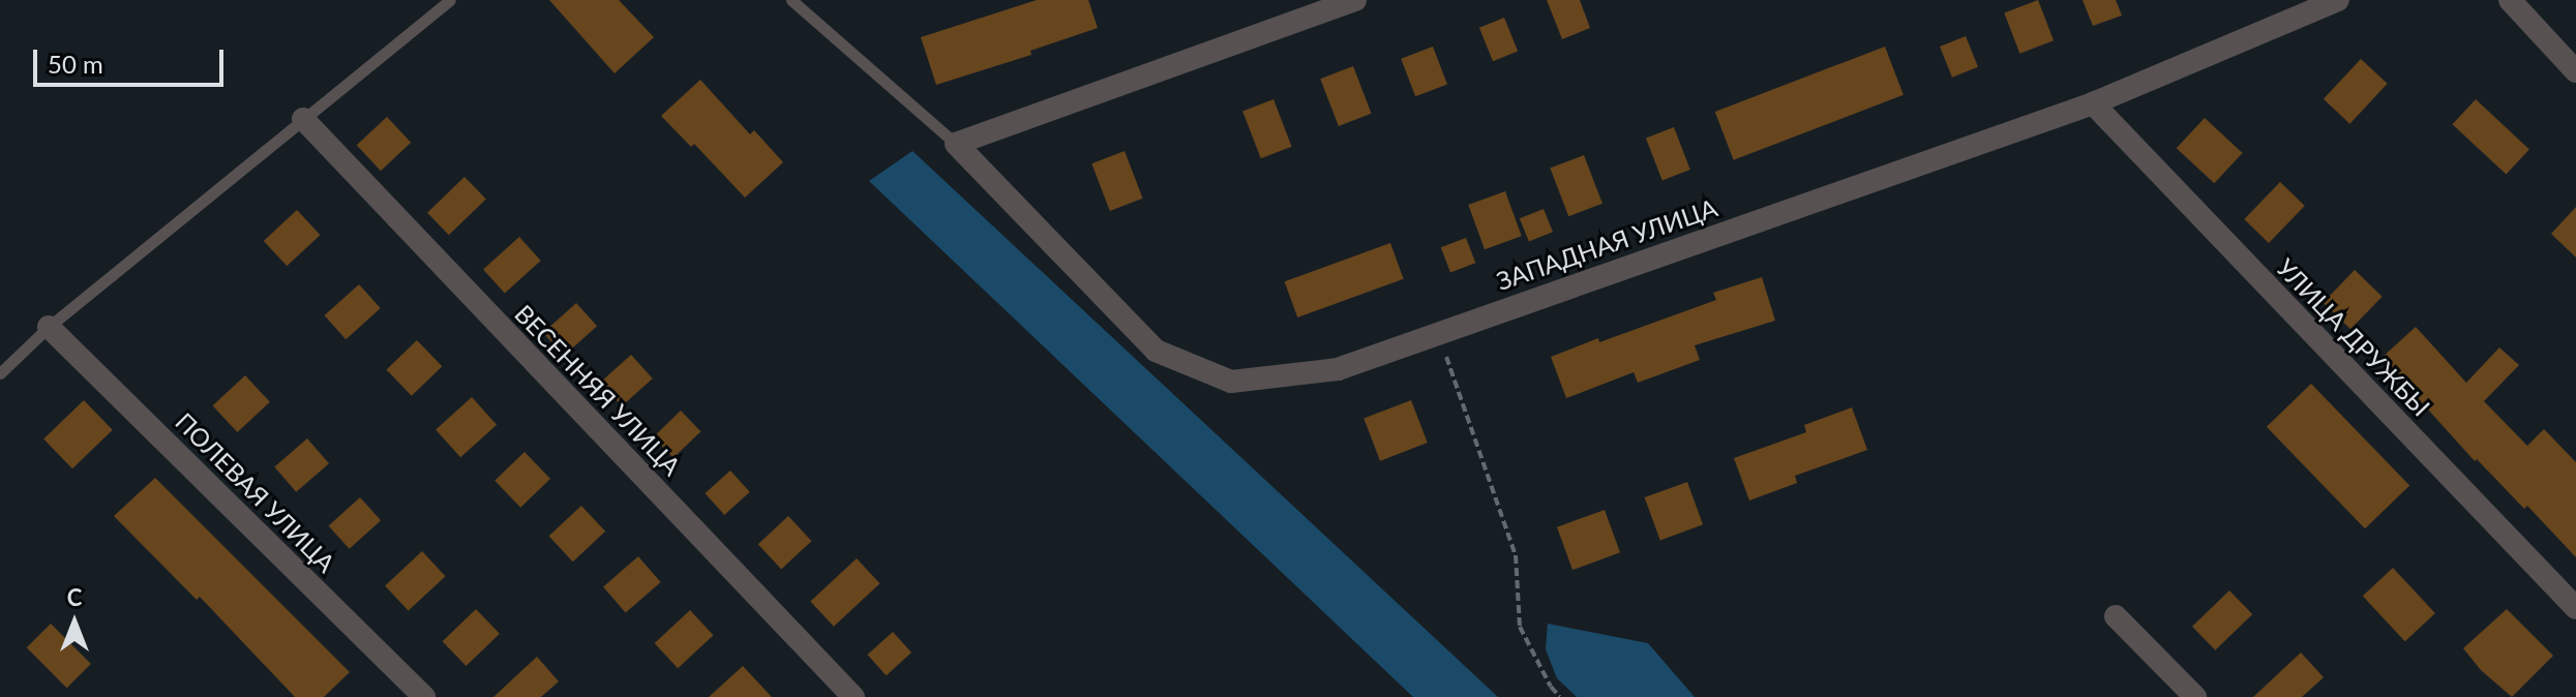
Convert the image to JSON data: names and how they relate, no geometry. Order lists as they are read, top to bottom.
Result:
{
  "streets": {
    "street": [
      "ЗАПАДНАЯ УЛИЦА",
      "УЛИЦА ДРУЖБЫ",
      "ВЕСЕННЯЯ УЛИЦА",
      "ПОЛЕВАЯ УЛИЦА"
    ]
  },
  "crossings": [
    ["ЗАПАДНАЯ УЛИЦА", "УЛИЦА ДРУЖБЫ"]
  ],
  "scale_bar": "50 m",
  "north": "top"
}
